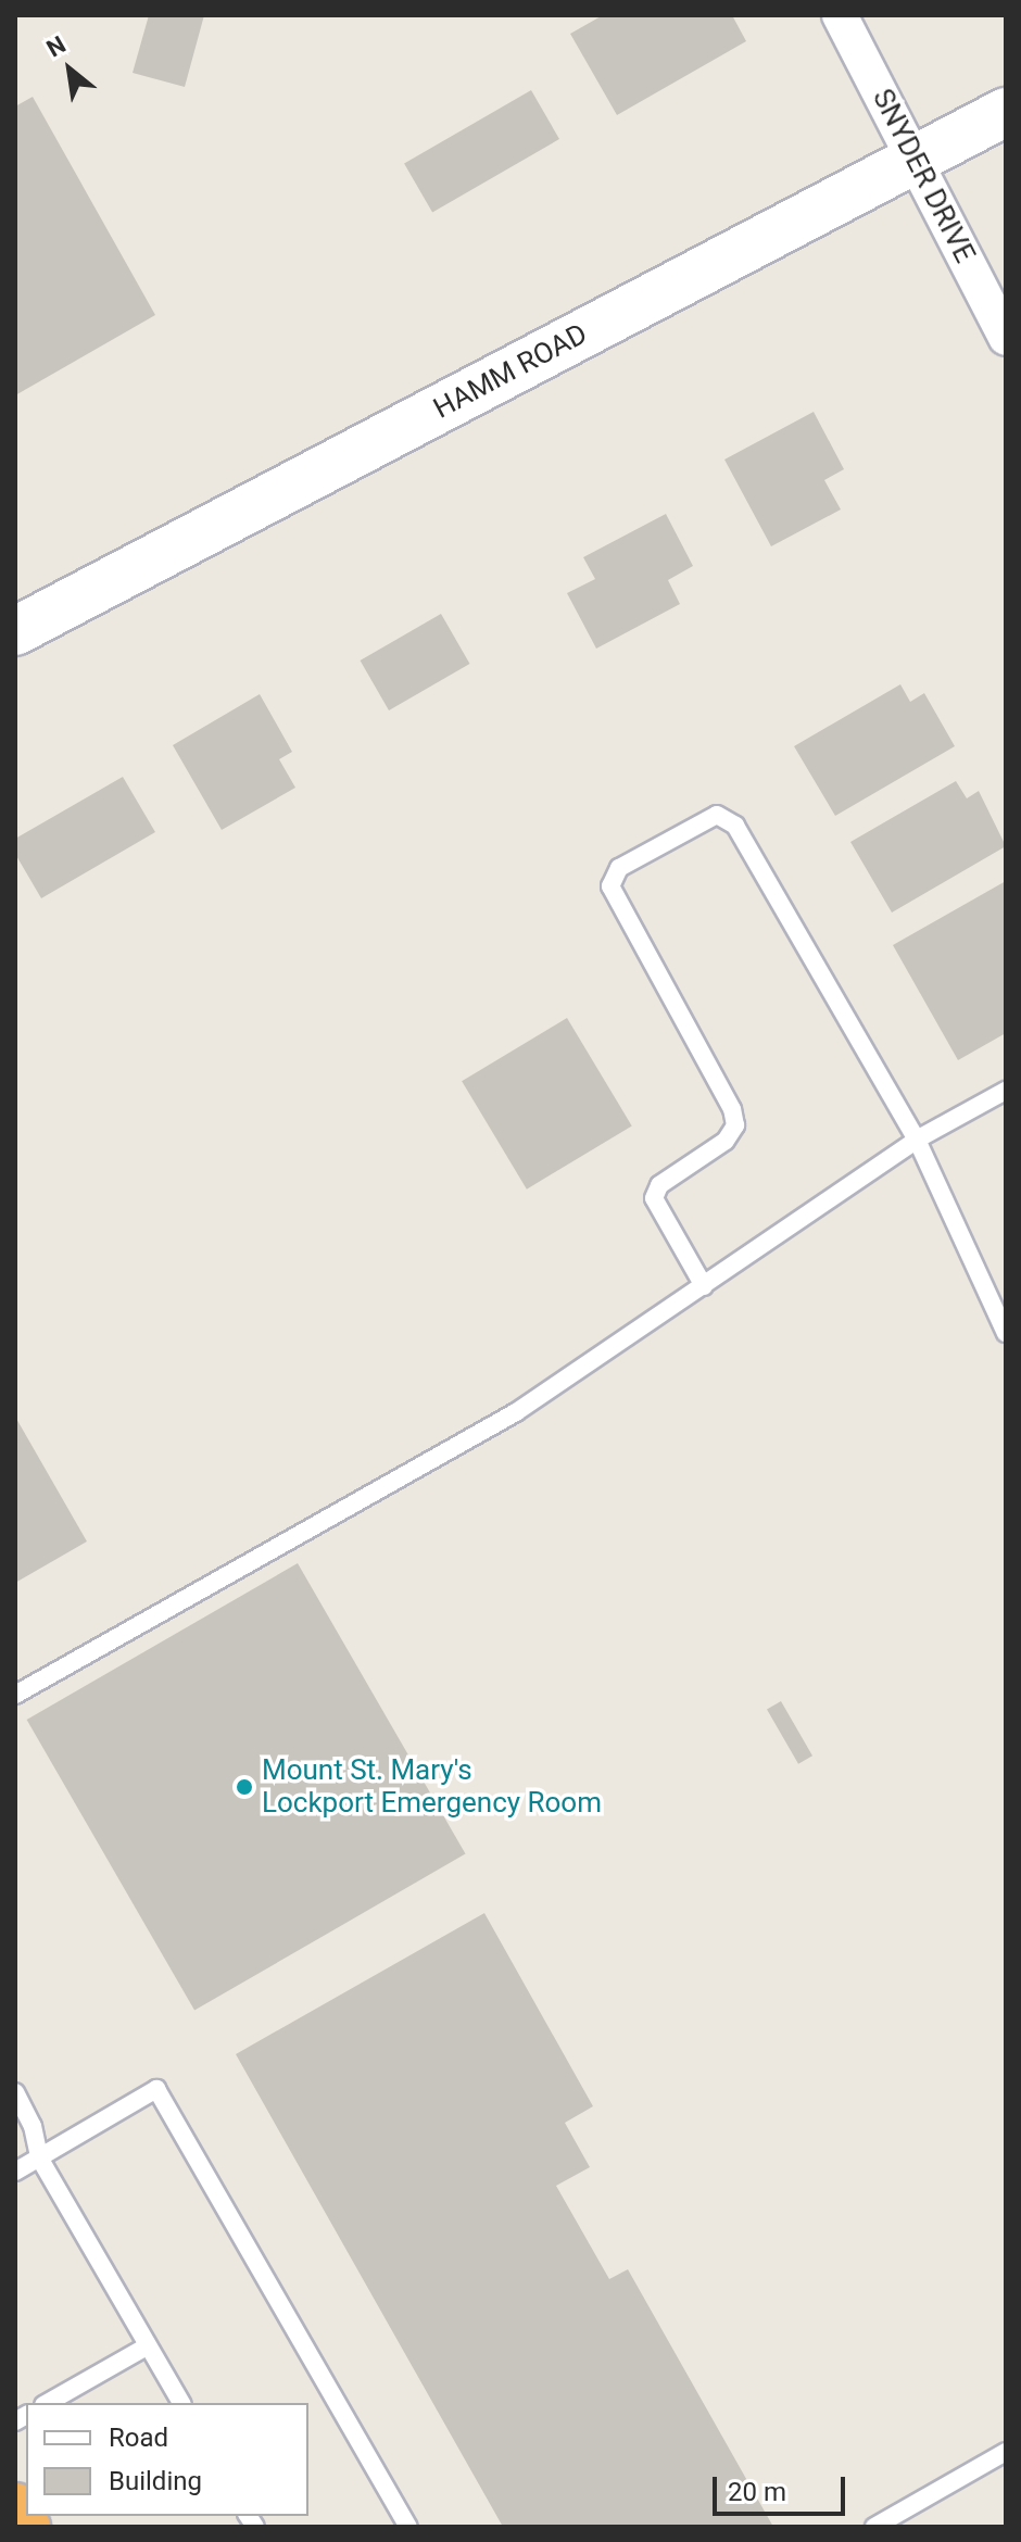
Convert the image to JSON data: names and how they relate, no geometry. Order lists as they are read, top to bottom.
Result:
{
  "streets": {
    "street": ["SNYDER DRIVE", "HAMM ROAD"]
  },
  "crossings": [
    ["SNYDER DRIVE", "HAMM ROAD"]
  ],
  "places": ["Mount St. Mary's Lockport Emergency Room"],
  "legend": ["Road", "Building"],
  "scale_bar": "20 m",
  "north": "top left"
}
